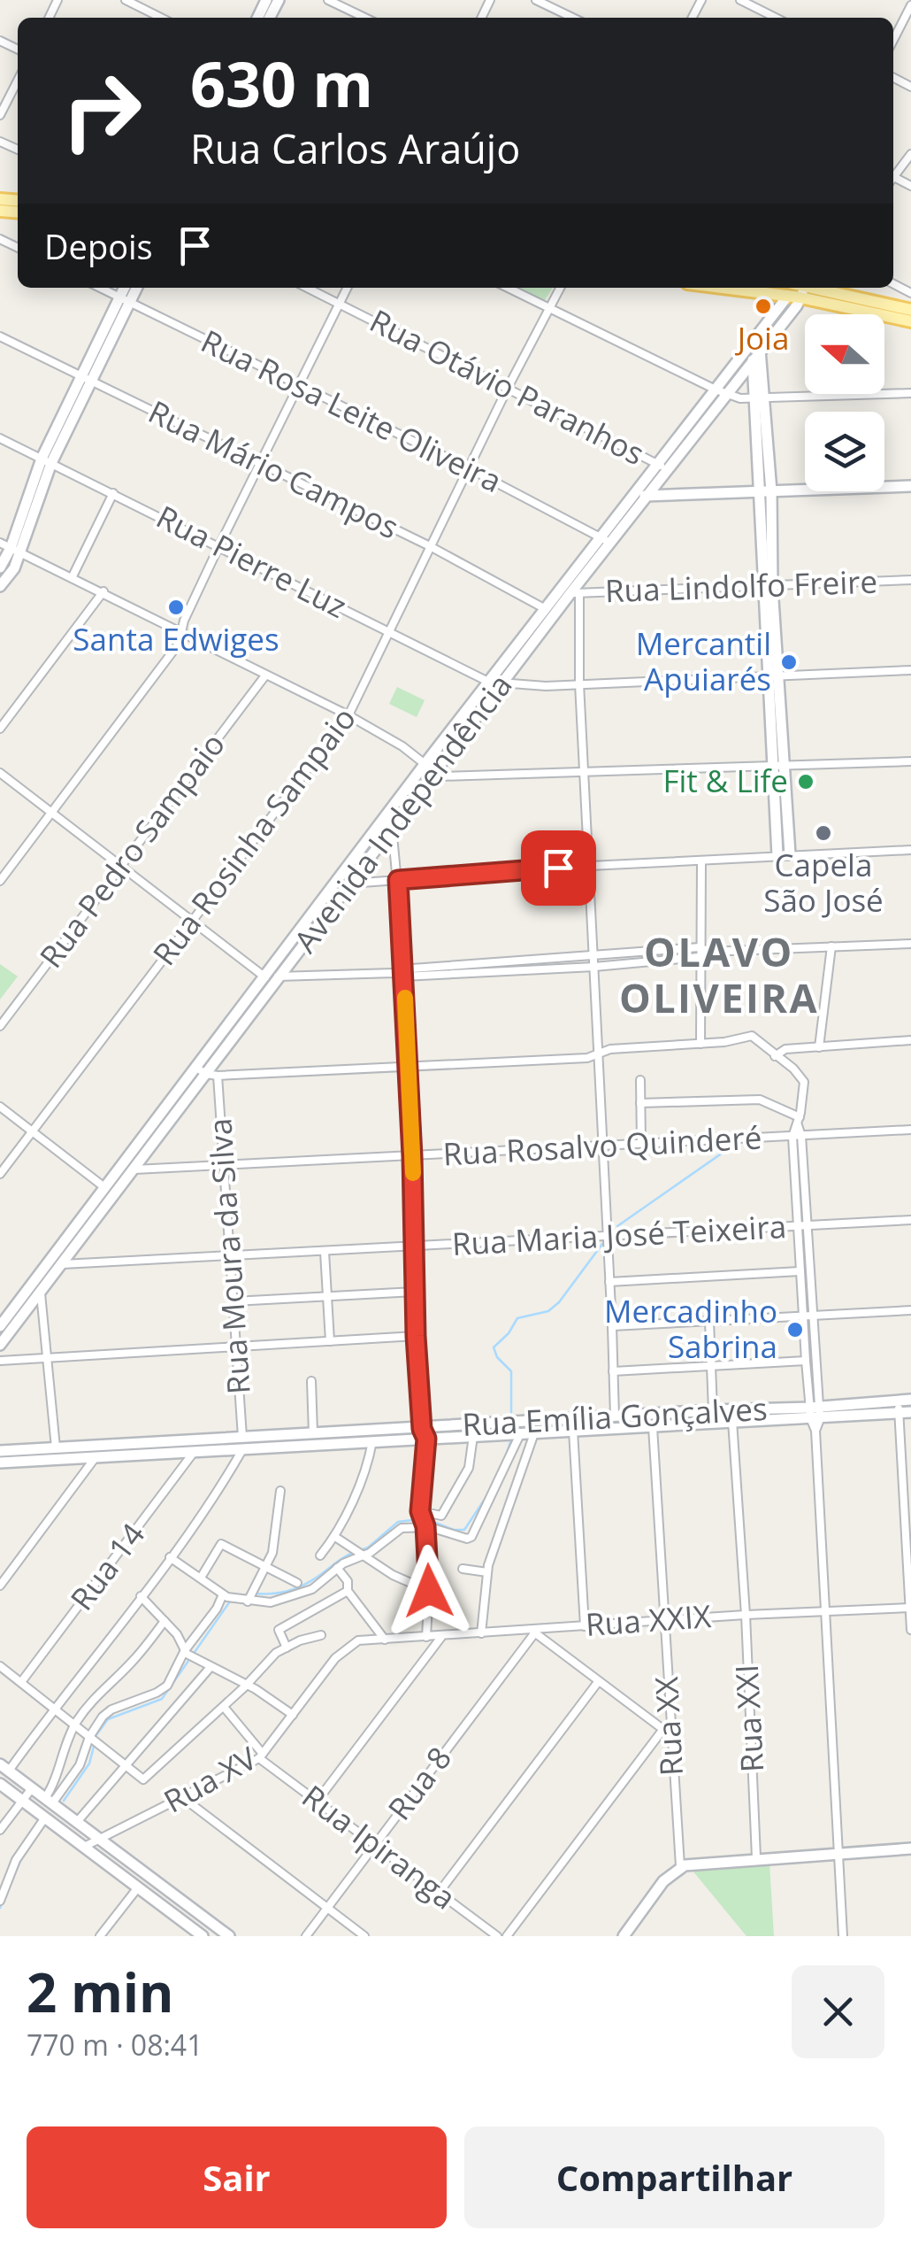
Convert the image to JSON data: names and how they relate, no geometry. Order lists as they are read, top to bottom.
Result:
{
  "streets": {
    "main road": ["Avenida Independência", "Rua Emília Gonçalves"],
    "street": [
      "Rua Otávio Paranhos",
      "Rua Rosa Leite Oliveira",
      "Rua Mário Campos",
      "Rua Pierre Luz",
      "Rua Lindolfo Freire",
      "Rua Rosinha Sampaio",
      "Rua Pedro Sampaio",
      "Rua Rosalvo Quinderé",
      "Rua Maria José Teixeira",
      "Rua Moura da Silva",
      "Rua 14",
      "Rua XXIX",
      "Rua XXI",
      "Rua XX",
      "Rua XV",
      "Rua 8",
      "Rua Ipiranga"
    ]
  },
  "crossings": [
    ["Rua Otávio Paranhos", "Avenida Independência"],
    ["Rua Otávio Paranhos", "Rua Rosinha Sampaio"],
    ["Rua Rosa Leite Oliveira", "Avenida Independência"],
    ["Rua Rosa Leite Oliveira", "Rua Rosinha Sampaio"],
    ["Rua Mário Campos", "Avenida Independência"],
    ["Rua Mário Campos", "Rua Rosinha Sampaio"],
    ["Rua Pierre Luz", "Avenida Independência"],
    ["Rua Pierre Luz", "Rua Rosinha Sampaio"],
    ["Rua Lindolfo Freire", "Avenida Independência"],
    ["Avenida Independência", "Rua Rosalvo Quinderé"],
    ["Avenida Independência", "Rua Maria José Teixeira"],
    ["Avenida Independência", "Rua Moura da Silva"],
    ["Rua Rosalvo Quinderé", "Rua Moura da Silva"],
    ["Rua Maria José Teixeira", "Rua Moura da Silva"],
    ["Rua Moura da Silva", "Rua Emília Gonçalves"],
    ["Rua Emília Gonçalves", "Rua 14"],
    ["Rua Emília Gonçalves", "Rua XXI"],
    ["Rua Emília Gonçalves", "Rua XX"],
    ["Rua XXIX", "Rua XXI"],
    ["Rua XXIX", "Rua XX"],
    ["Rua XXIX", "Rua XV"],
    ["Rua XV", "Rua Ipiranga"],
    ["Rua 8", "Rua Ipiranga"]
  ],
  "districts": ["OLAVO OLIVEIRA"],
  "places": [
    "Joia",
    "Santa Edwiges",
    "Mercantil Apuiarés",
    "Fit & Life",
    "Capela São José",
    "Mercadinho Sabrina"
  ],
  "north": "left",
  "page": {
    "turn": ["630 m", "Rua Carlos Araújo"],
    "then": "Depois",
    "heading": ["2 min", "770 m · 08:41"],
    "buttons": ["Sair", "Compartilhar"]
  }
}
